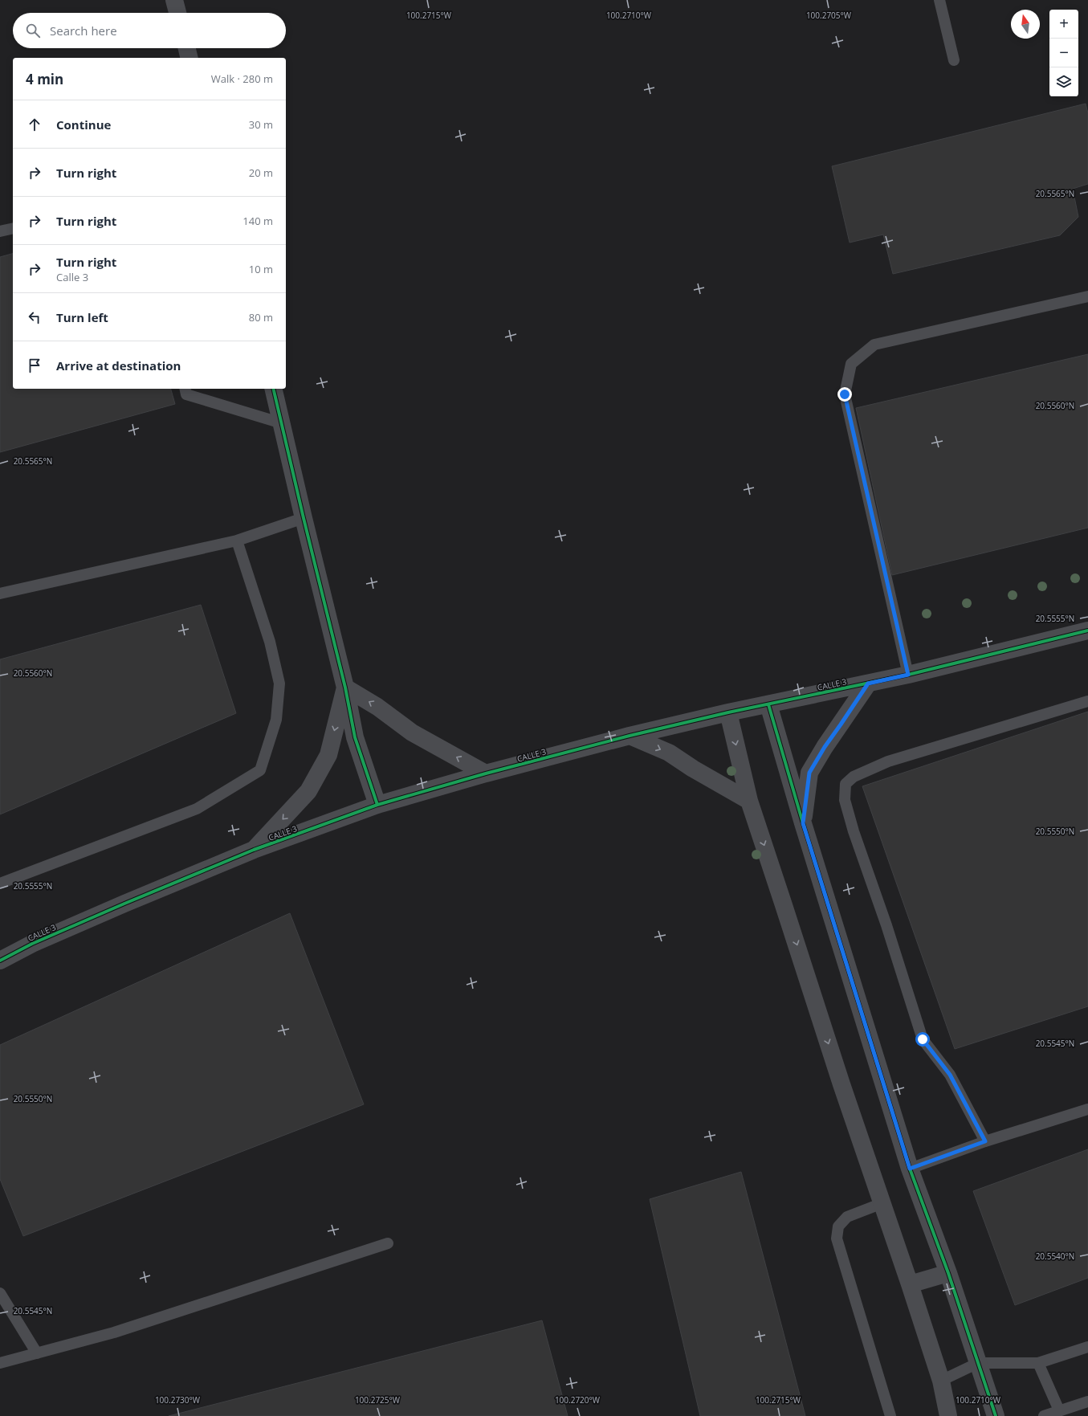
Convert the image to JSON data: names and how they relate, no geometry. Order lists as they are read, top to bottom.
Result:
{
  "streets": {
    "street": ["CALLE 3"]
  },
  "north": "top",
  "page": {
    "map_buttons": ["+", "−"],
    "search": "Search here",
    "heading": ["4 min", "Walk · 280 m"],
    "list": [
      ["Continue", "30 m"],
      ["Turn right", "20 m"],
      ["Turn right", "140 m"],
      ["Turn right", "Calle 3", "10 m"],
      ["Turn left", "80 m"],
      "Arrive at destination"
    ]
  },
  "coordinates": [
    "100.2715°W",
    "100.2710°W",
    "100.2705°W",
    "20.5565°N",
    "20.5560°N",
    "20.5555°N",
    "20.5550°N",
    "20.5545°N",
    "20.5540°N",
    "100.2730°W",
    "100.2725°W",
    "100.2720°W"
  ]
}
